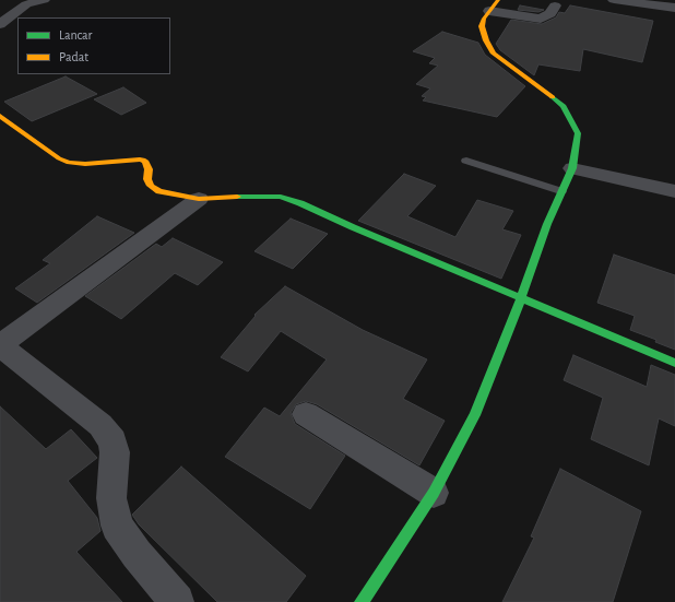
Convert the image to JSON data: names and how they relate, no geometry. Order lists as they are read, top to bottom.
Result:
{
  "legend": ["Lancar", "Padat"]
}
